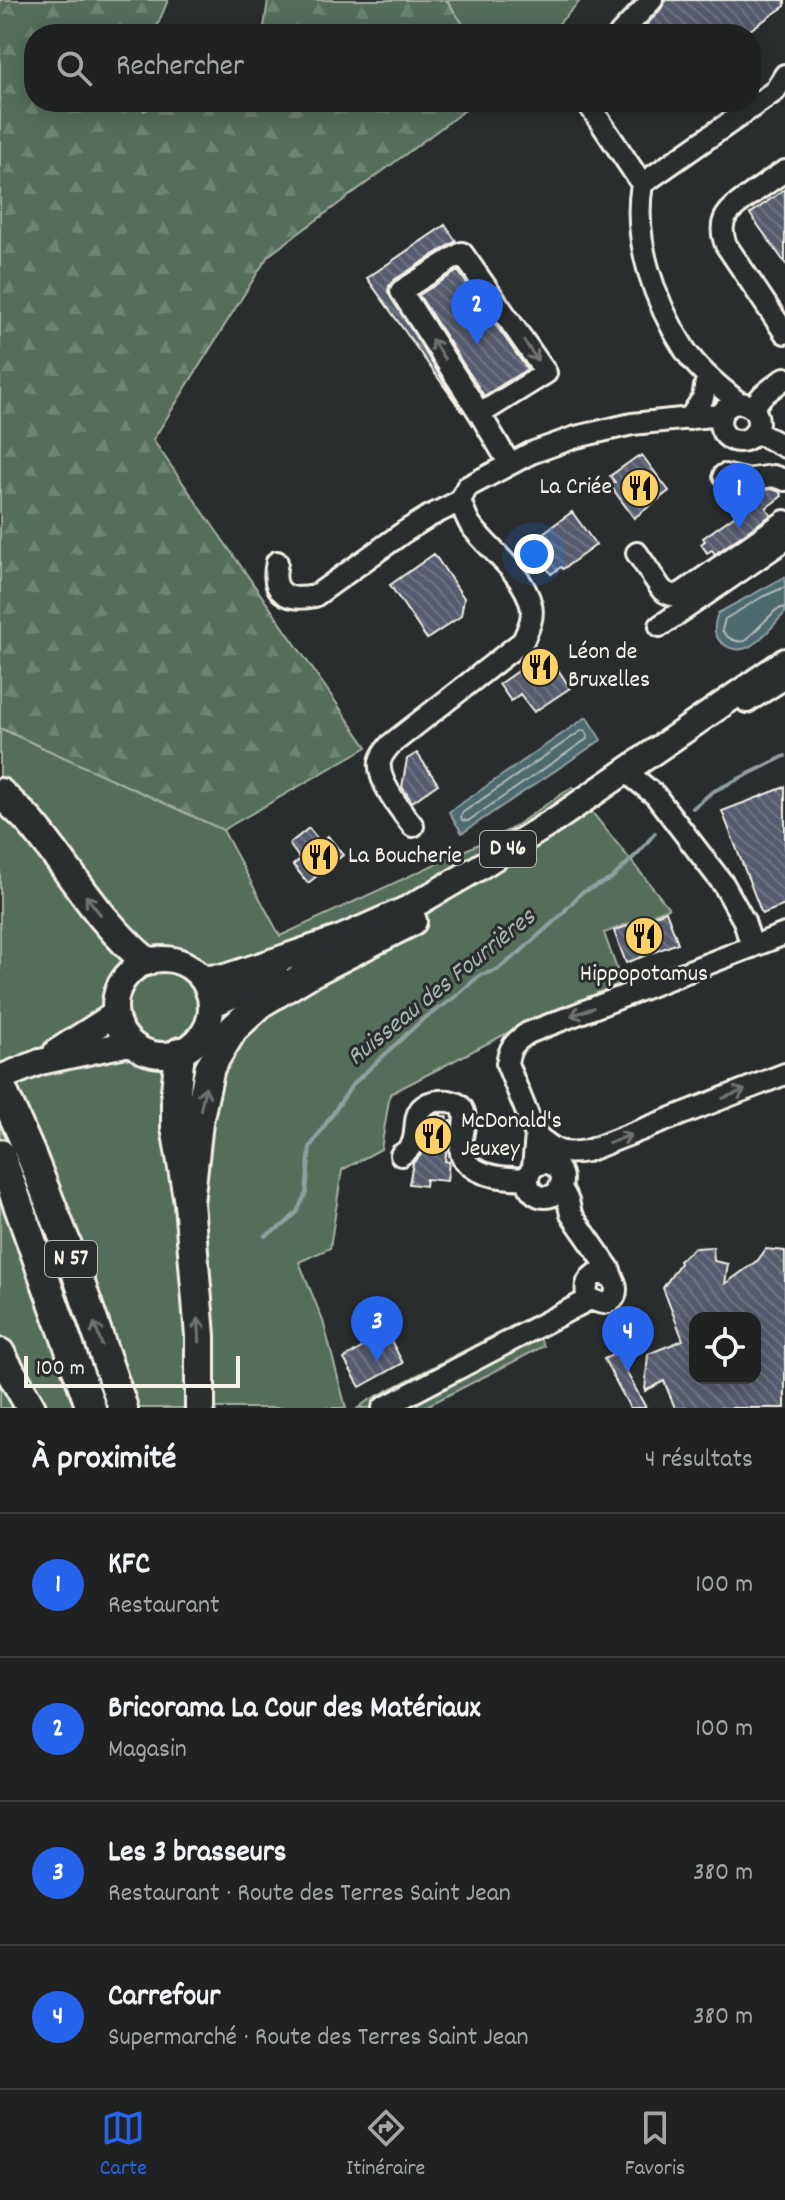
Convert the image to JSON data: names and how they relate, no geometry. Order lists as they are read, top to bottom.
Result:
{
  "streets": {
    "highway": ["N 57"],
    "main road": ["D 46"]
  },
  "water": ["Ruisseau des Fourrières"],
  "places": {
    "restaurant": [
      "La Criée",
      "Léon de Bruxelles",
      "La Boucherie",
      "Hippopotamus",
      "McDonald's Jeuxey"
    ]
  },
  "scale_bar": "100 m",
  "page": {
    "search": "Rechercher",
    "pins": [
      "2",
      "1",
      "3",
      "4"
    ],
    "scale": "100 m",
    "heading": ["À proximité", "4 résultats"],
    "list": [
      {
        "mark": "1",
        "name": "KFC",
        "note": "Restaurant",
        "value": "100 m"
      },
      {
        "mark": "2",
        "name": "Bricorama La Cour des Matériaux",
        "note": "Magasin",
        "value": "100 m"
      },
      {
        "mark": "3",
        "name": "Les 3 brasseurs",
        "note": "Restaurant · Route des Terres Saint Jean",
        "value": "380 m"
      },
      {
        "mark": "4",
        "name": "Carrefour",
        "note": "Supermarché · Route des Terres Saint Jean",
        "value": "380 m"
      }
    ],
    "nav": ["Carte", "Itinéraire", "Favoris"]
  }
}
